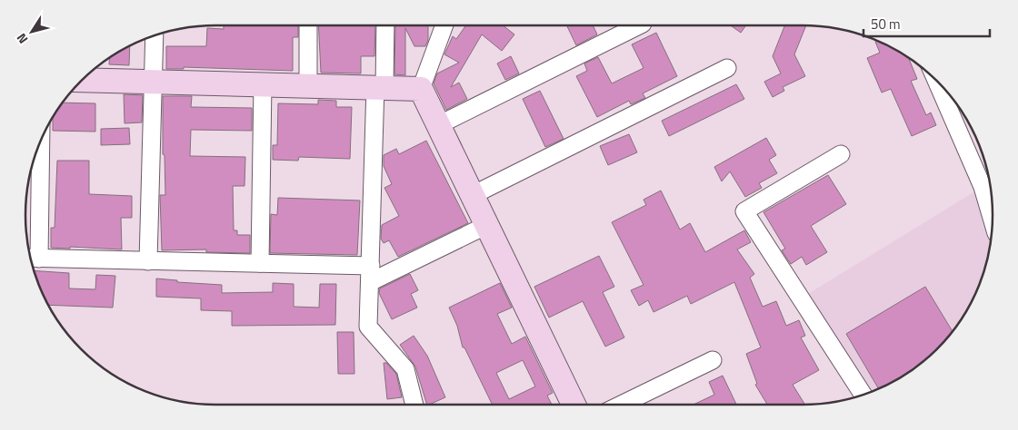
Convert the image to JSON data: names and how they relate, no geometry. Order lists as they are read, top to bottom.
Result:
{
  "scale_bar": "50 m",
  "north": "bottom left"
}
